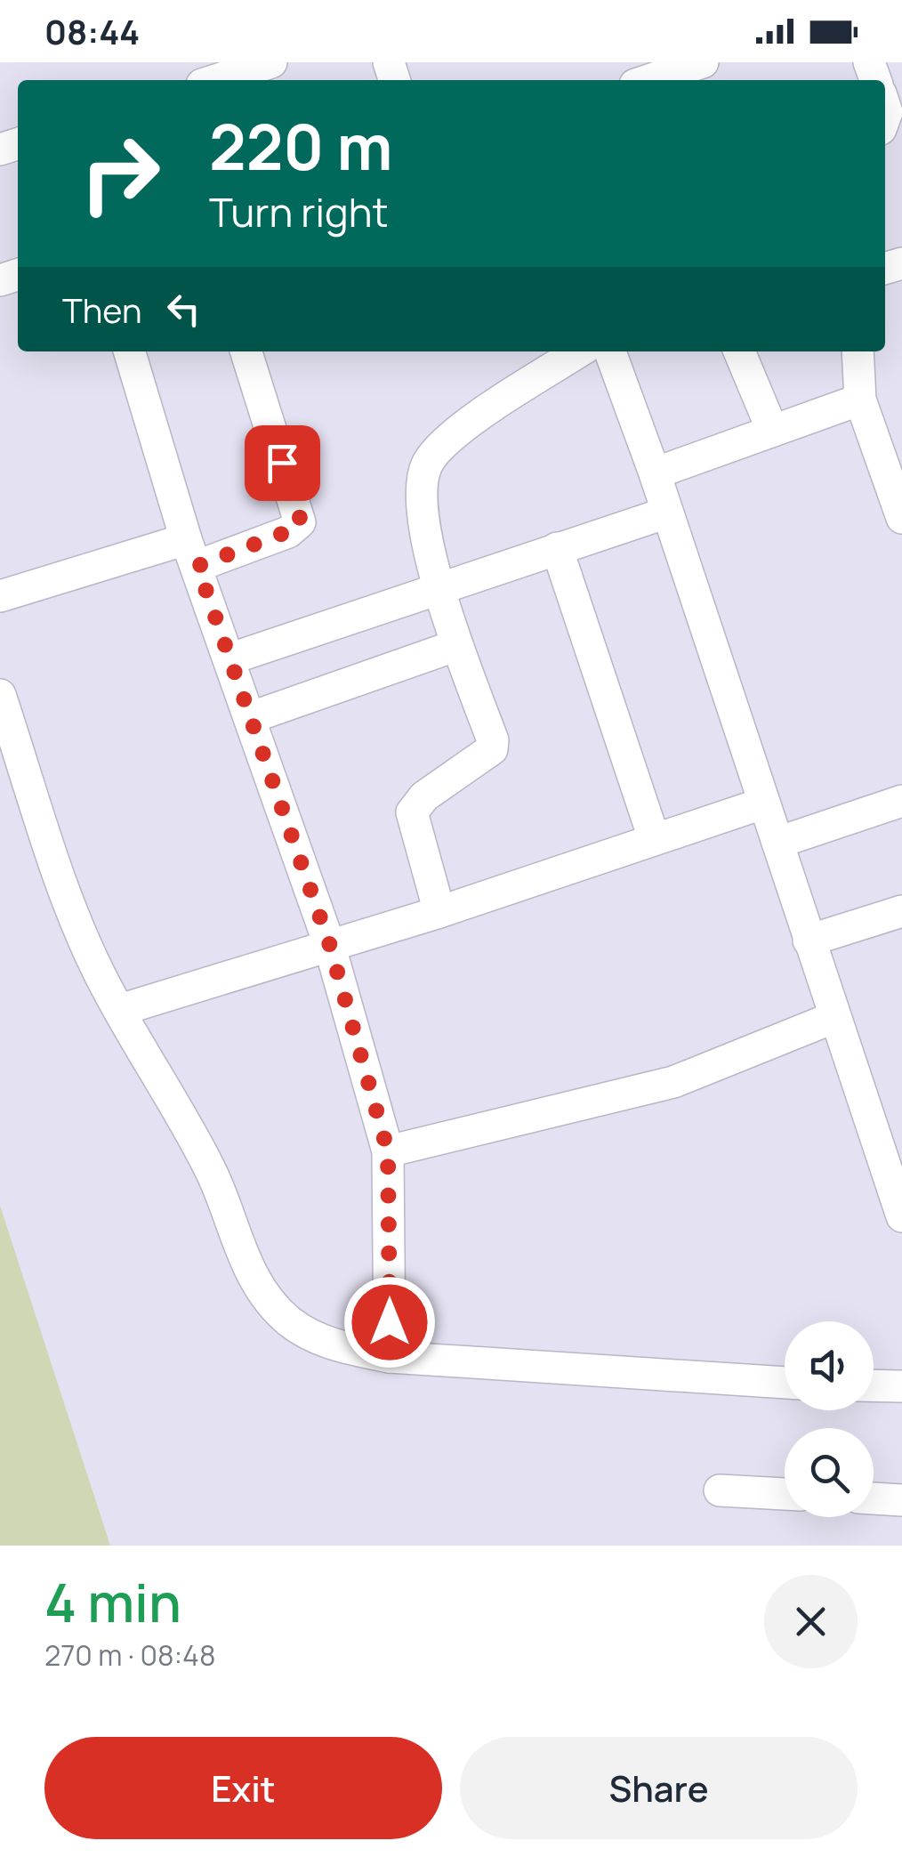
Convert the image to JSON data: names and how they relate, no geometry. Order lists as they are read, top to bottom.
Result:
{
  "page": {
    "status": "08:44",
    "turn": ["220 m", "Turn right"],
    "then": "Then",
    "heading": ["4 min", "270 m · 08:48"],
    "buttons": ["Exit", "Share"]
  }
}
